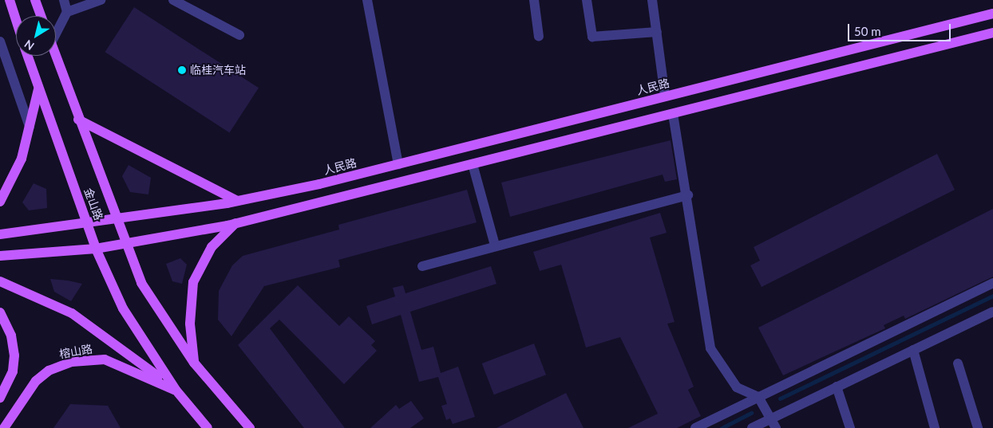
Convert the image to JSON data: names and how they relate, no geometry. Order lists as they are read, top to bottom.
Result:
{
  "streets": {
    "main road": ["人民路", "金山路", "榕山路"]
  },
  "crossings": [
    ["人民路", "金山路"],
    ["金山路", "榕山路"]
  ],
  "places": ["临桂汽车站"],
  "scale_bar": "50 m",
  "north": "bottom left"
}
